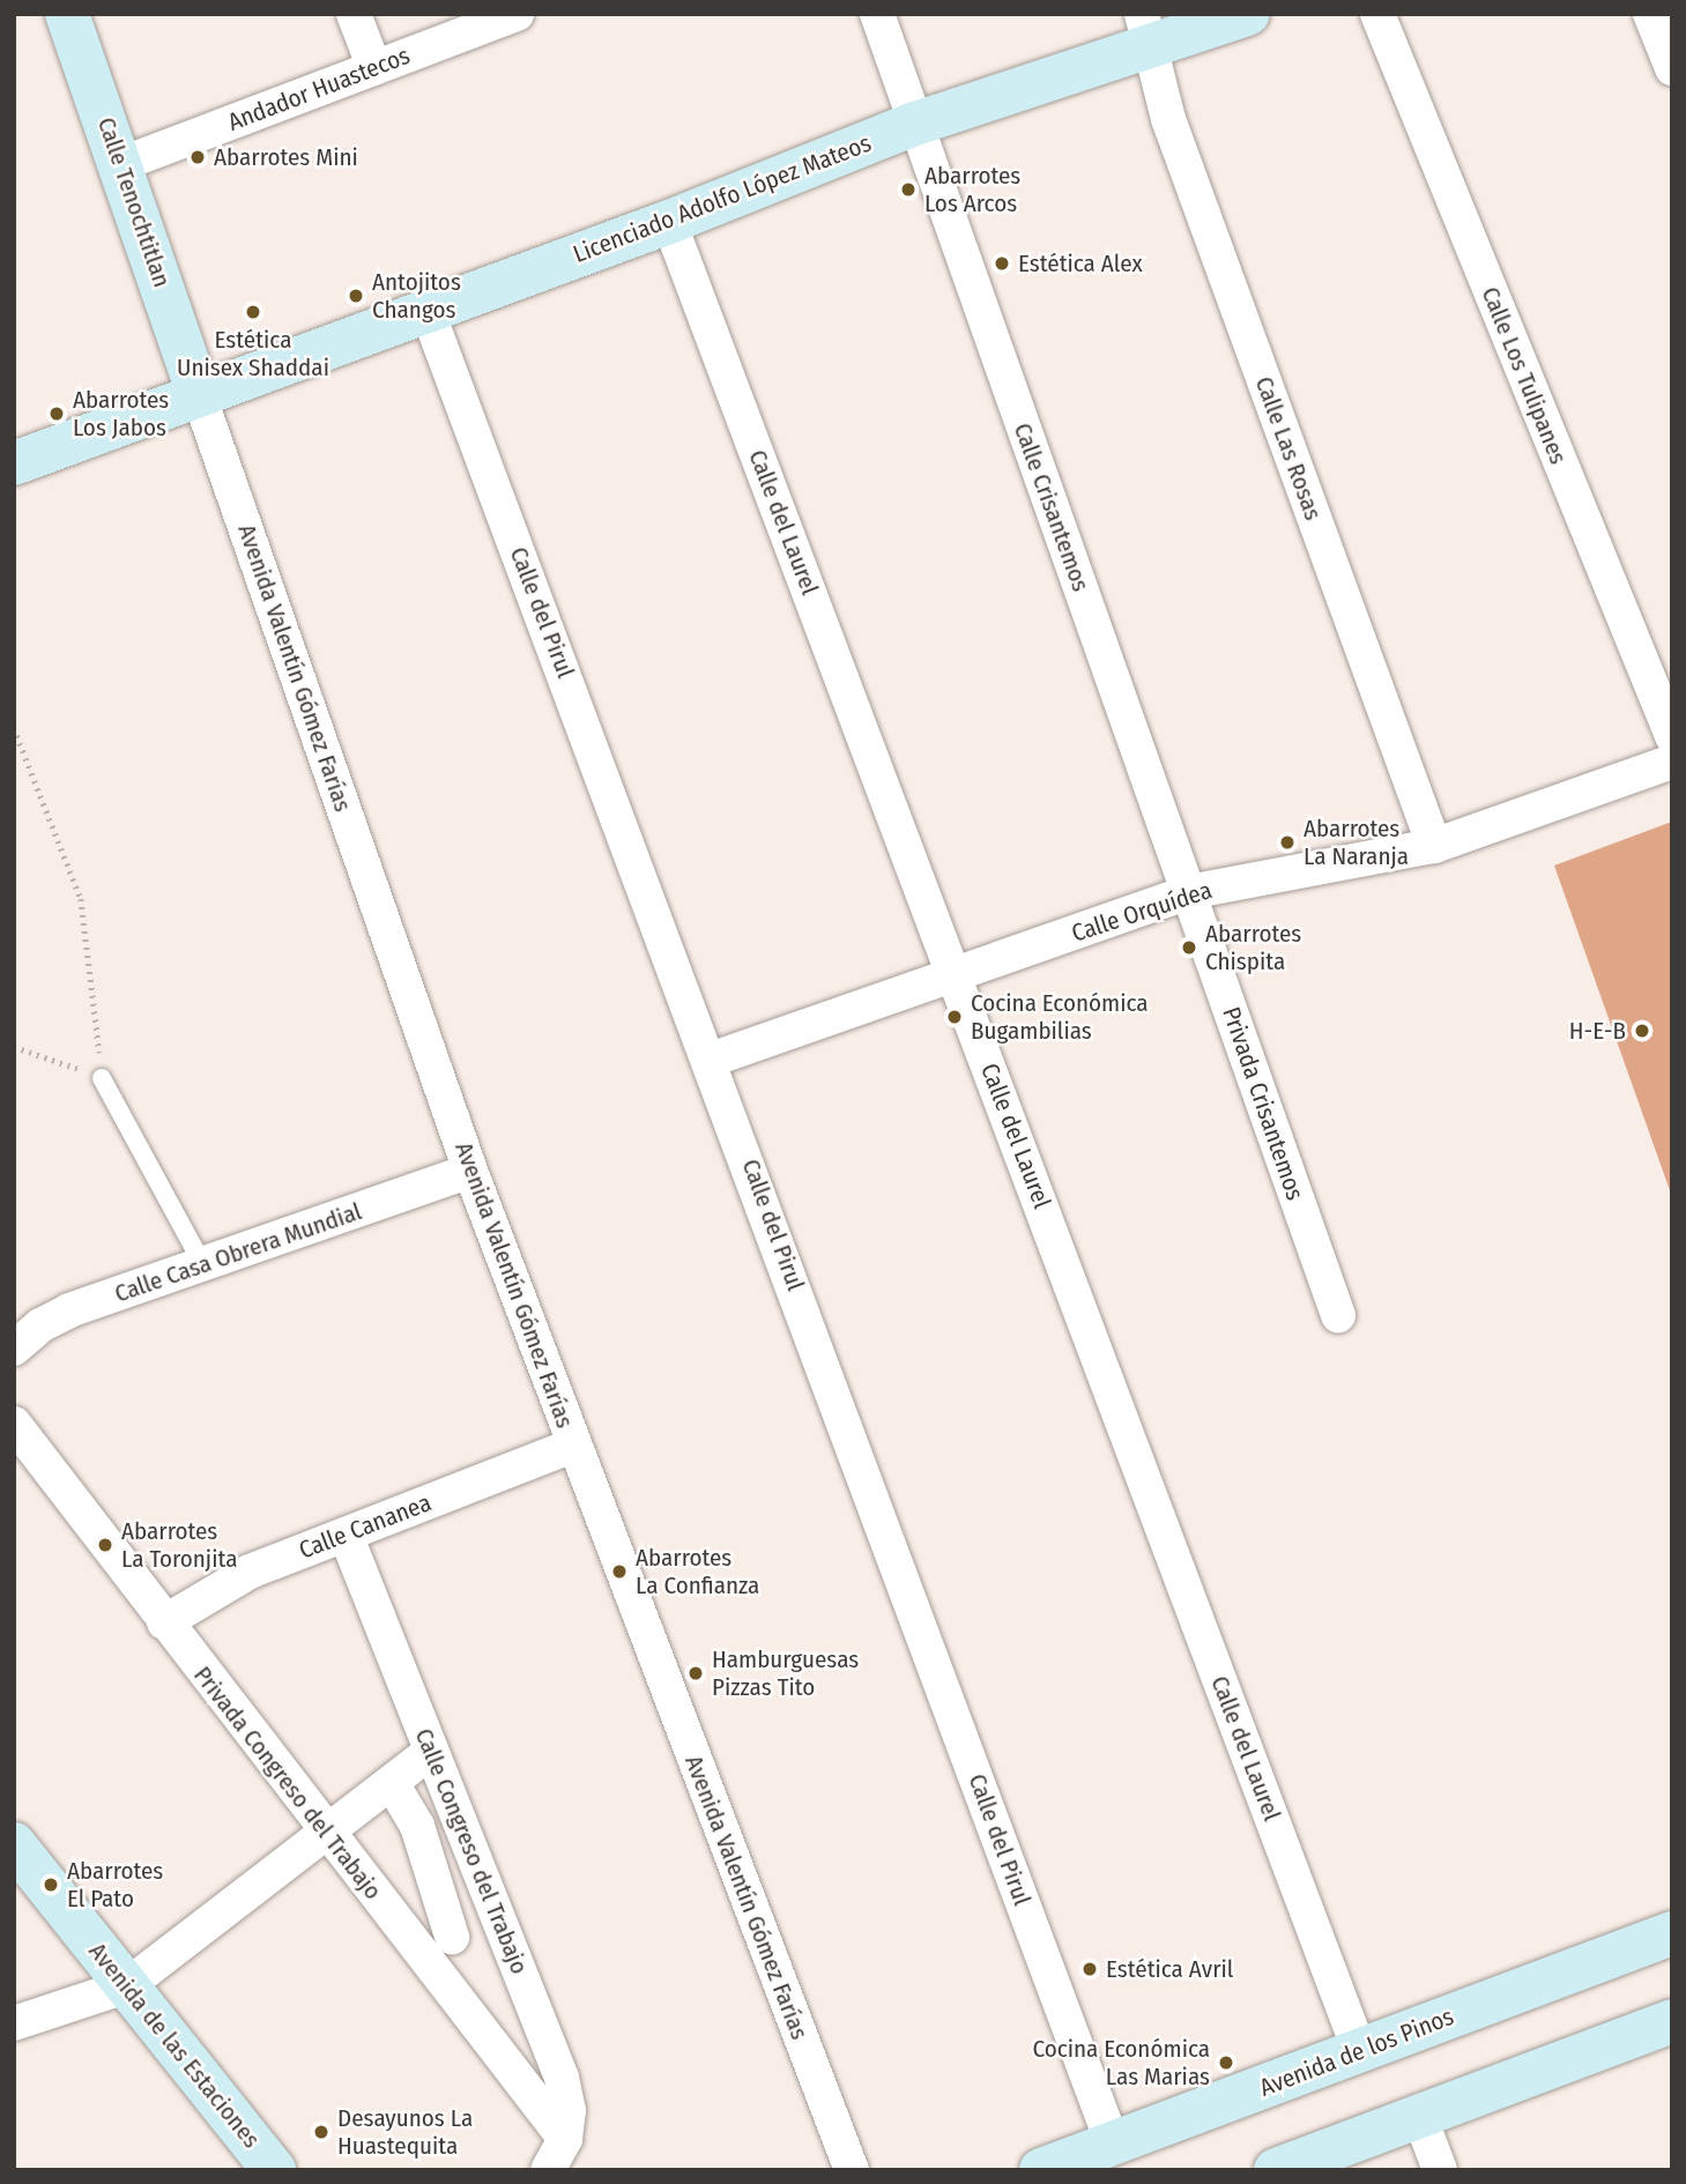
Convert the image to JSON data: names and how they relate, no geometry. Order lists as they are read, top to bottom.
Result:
{
  "streets": {
    "street": [
      "Andador Huastecos",
      "Licenciado Adolfo López Mateos",
      "Calle Tenochtitlan",
      "Calle Los Tulipanes",
      "Calle Las Rosas",
      "Calle Crisantemos",
      "Calle del Laurel",
      "Calle del Pirul",
      "Avenida Valentín Gómez Farías",
      "Calle Orquídea",
      "Privada Crisantemos",
      "Calle Casa Obrera Mundial",
      "Calle Cananea",
      "Privada Congreso del Trabajo",
      "Calle Congreso del Trabajo",
      "Avenida de las Estaciones",
      "Avenida de los Pinos"
    ]
  },
  "crossings": [
    ["Andador Huastecos", "Calle Tenochtitlan"],
    ["Licenciado Adolfo López Mateos", "Calle Tenochtitlan"],
    ["Licenciado Adolfo López Mateos", "Calle Las Rosas"],
    ["Licenciado Adolfo López Mateos", "Calle Crisantemos"],
    ["Licenciado Adolfo López Mateos", "Calle del Laurel"],
    ["Licenciado Adolfo López Mateos", "Calle del Pirul"],
    ["Licenciado Adolfo López Mateos", "Avenida Valentín Gómez Farías"],
    ["Calle Tenochtitlan", "Avenida Valentín Gómez Farías"],
    ["Calle Las Rosas", "Calle Orquídea"],
    ["Calle Crisantemos", "Calle Orquídea"],
    ["Calle Crisantemos", "Privada Crisantemos"],
    ["Calle del Laurel", "Calle Orquídea"],
    ["Calle del Laurel", "Avenida de los Pinos"],
    ["Calle del Pirul", "Calle Orquídea"],
    ["Calle del Pirul", "Avenida de los Pinos"],
    ["Avenida Valentín Gómez Farías", "Calle Casa Obrera Mundial"],
    ["Avenida Valentín Gómez Farías", "Calle Cananea"],
    ["Calle Orquídea", "Privada Crisantemos"],
    ["Calle Cananea", "Privada Congreso del Trabajo"],
    ["Calle Cananea", "Calle Congreso del Trabajo"],
    ["Privada Congreso del Trabajo", "Calle Congreso del Trabajo"]
  ],
  "places": [
    "Abarrotes Mini",
    "Abarrotes Los Arcos",
    "Estética Alex",
    "Antojitos Changos",
    "Estética Unisex Shaddai",
    "Abarrotes Los Jabos",
    "Abarrotes La Naranja",
    "Abarrotes Chispita",
    "Cocina Económica Bugambilias",
    "H-E-B",
    "Abarrotes La Toronjita",
    "Abarrotes La Confianza",
    "Hamburguesas Pizzas Tito",
    "Abarrotes El Pato",
    "Estética Avril",
    "Cocina Económica Las Marias",
    "Desayunos La Huastequita"
  ]
}
